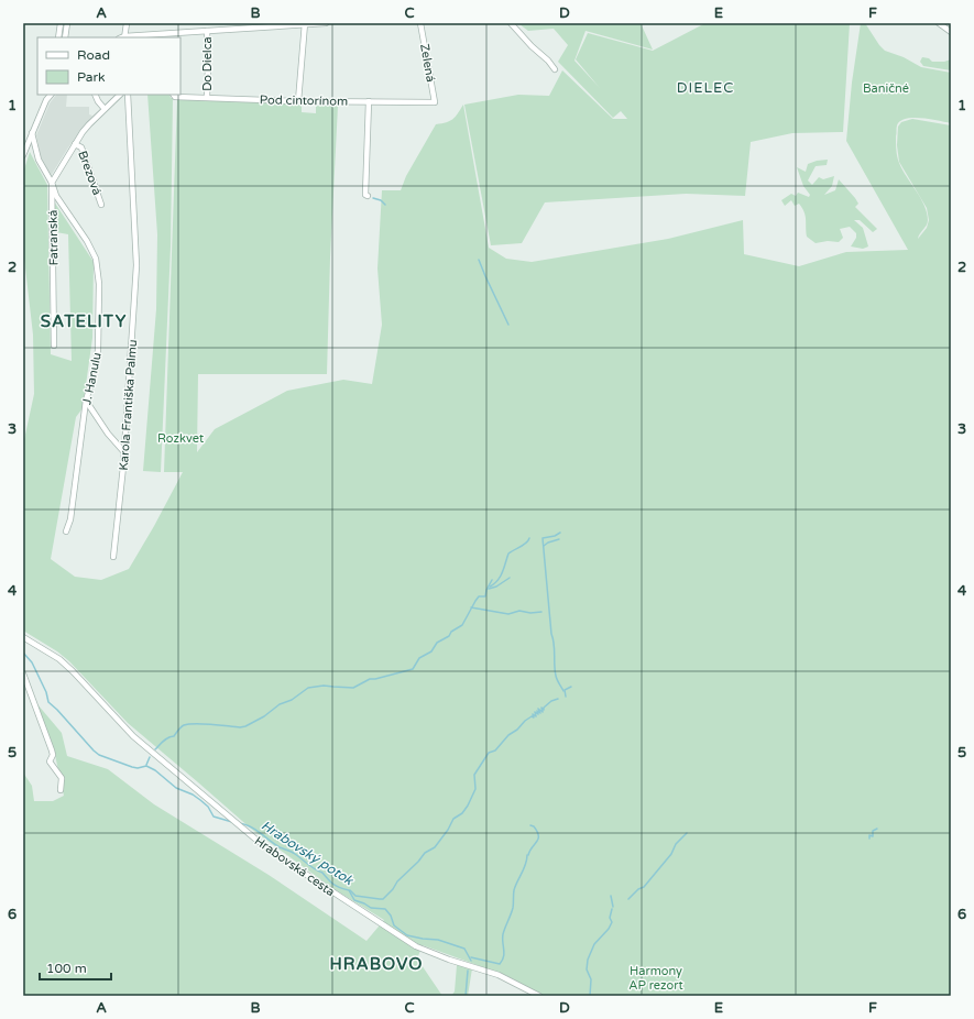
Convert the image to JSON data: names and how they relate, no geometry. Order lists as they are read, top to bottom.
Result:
{
  "streets": {
    "street": [
      "Zelená",
      "Do Dielca",
      "Pod cintorínom",
      "Brezová",
      "Fatranská",
      "J. Hanulu",
      "Karola Františka Palmu",
      "Hrabovská cesta"
    ]
  },
  "crossings": [
    ["Zelená", "Pod cintorínom"],
    ["Do Dielca", "Pod cintorínom"],
    ["Brezová", "Fatranská"],
    ["Brezová", "J. Hanulu"],
    ["Fatranská", "J. Hanulu"]
  ],
  "districts": ["DIELEC", "SATELITY", "HRABOVO"],
  "water": ["Hrabovský potok"],
  "parks": ["Baničné", "Rozkvet", "Harmony AP rezort"],
  "legend": ["Road", "Park"],
  "scale_bar": "100 m",
  "grid": {
    "columns": [
      "A",
      "B",
      "C",
      "D",
      "E",
      "F"
    ],
    "rows": [
      "1",
      "2",
      "3",
      "4",
      "5",
      "6"
    ]
  }
}
